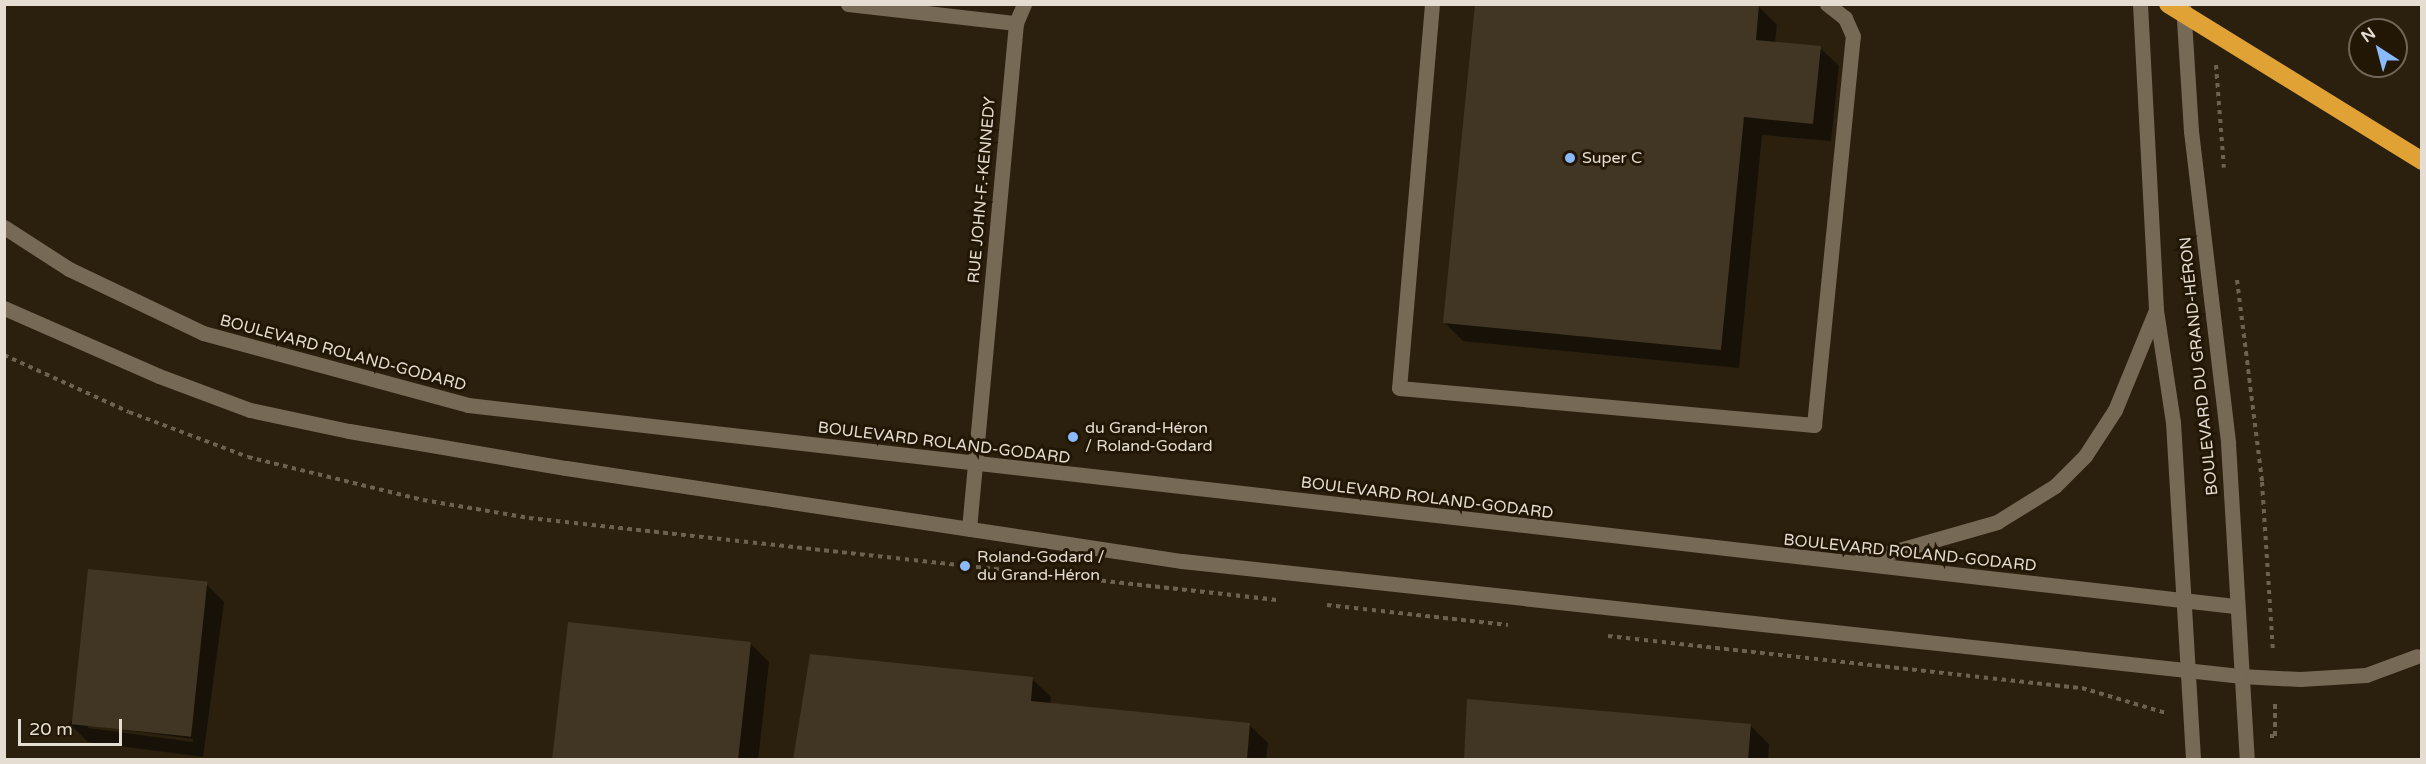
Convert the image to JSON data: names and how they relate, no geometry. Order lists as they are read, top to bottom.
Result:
{
  "streets": {
    "street": ["RUE JOHN-F.-KENNEDY", "BOULEVARD ROLAND-GODARD", "BOULEVARD DU GRAND-HÉRON"]
  },
  "crossings": [
    ["RUE JOHN-F.-KENNEDY", "BOULEVARD ROLAND-GODARD"],
    ["BOULEVARD ROLAND-GODARD", "BOULEVARD DU GRAND-HÉRON"]
  ],
  "places": ["Super C", "du Grand-Héron / Roland-Godard", "Roland-Godard / du Grand-Héron"],
  "scale_bar": "20 m",
  "north": "top left"
}
